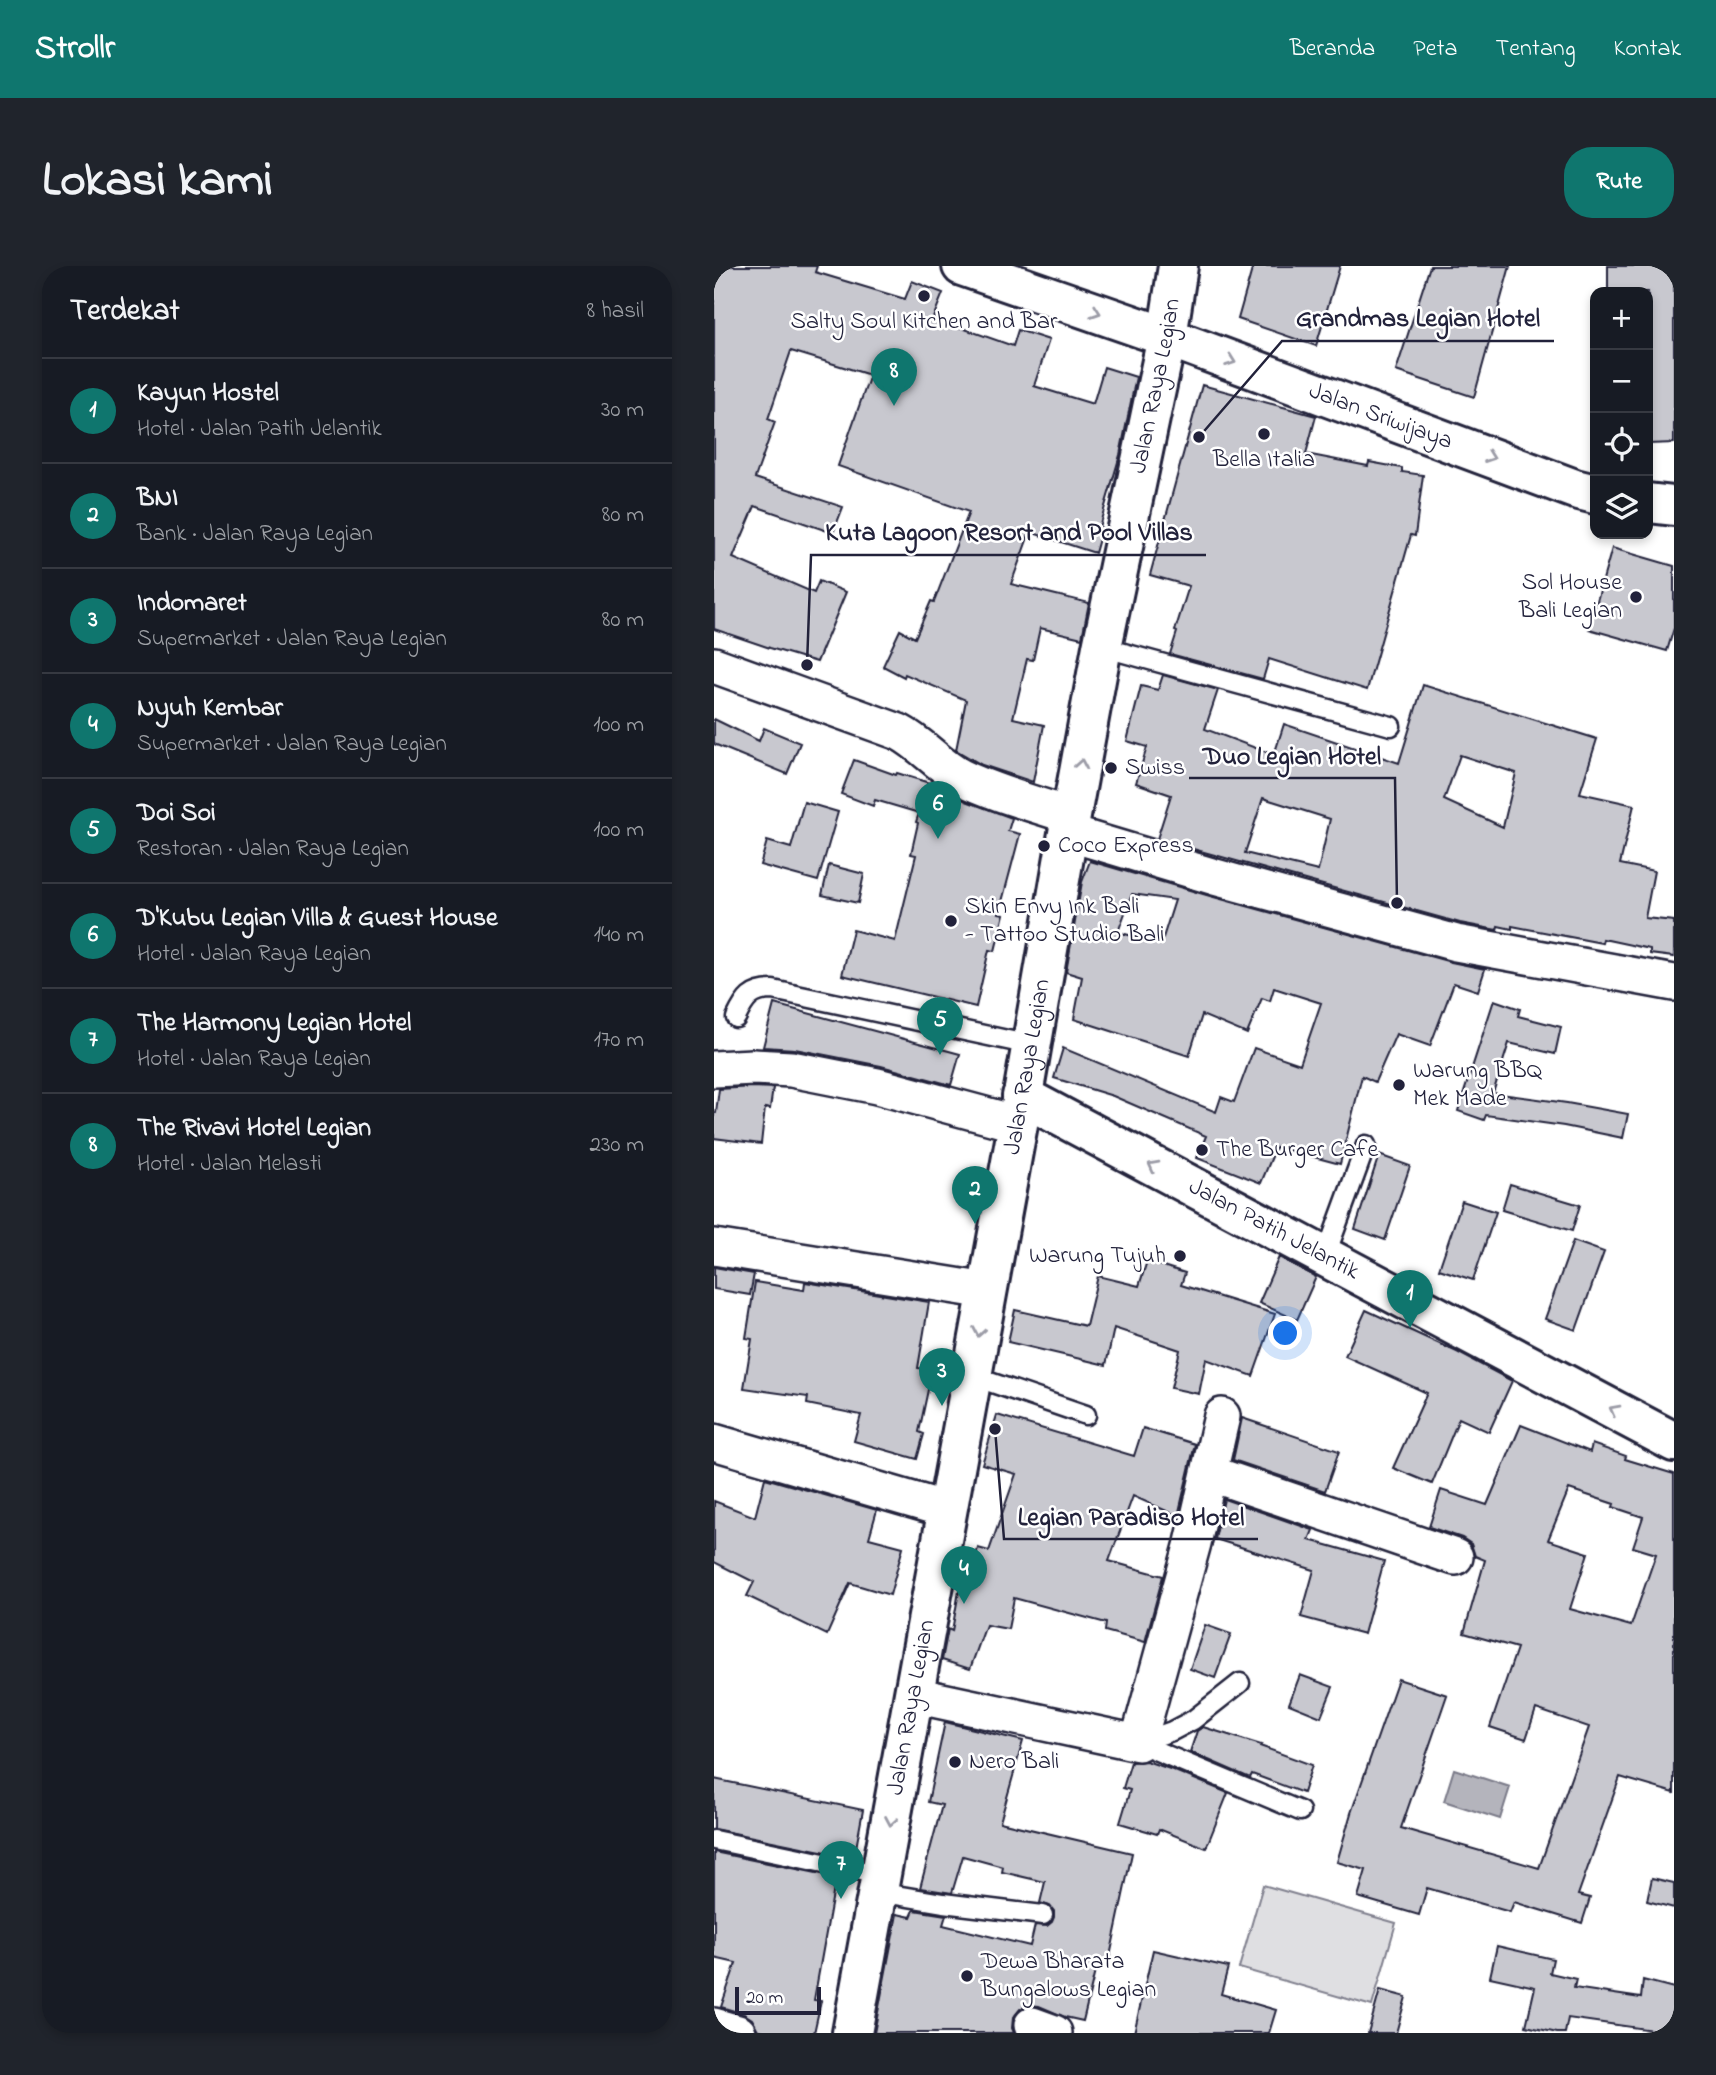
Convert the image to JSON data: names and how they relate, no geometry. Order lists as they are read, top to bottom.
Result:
{
  "streets": {
    "main road": ["Jalan Raya Legian", "Jalan Sriwijaya", "Jalan Patih Jelantik"]
  },
  "crossings": [
    ["Jalan Raya Legian", "Jalan Sriwijaya"],
    ["Jalan Raya Legian", "Jalan Patih Jelantik"]
  ],
  "one_way": ["Jalan Sriwijaya", "Jalan Patih Jelantik"],
  "places": [
    "Salty Soul Kitchen and Bar",
    "Bella Italia",
    "Grandmas Legian Hotel",
    "Sol House Bali Legian",
    "Kuta Lagoon Resort and Pool Villas",
    "Swiss",
    "Coco Express",
    "Duo Legian Hotel",
    "Skin Envy Ink Bali - Tattoo Studio Bali",
    "Warung BBQ Mek Made",
    "The Burger Cafe",
    "Warung Tujuh",
    "Legian Paradiso Hotel",
    "Nero Bali",
    "Dewa Bharata Bungalows Legian"
  ],
  "scale_bar": "20 m",
  "page": {
    "header": "Strollr",
    "nav": [
      "Beranda",
      "Peta",
      "Tentang",
      "Kontak"
    ],
    "title": "Lokasi kami",
    "buttons": "Rute",
    "heading": ["Terdekat", "8 hasil"],
    "map_buttons": ["+", "−"],
    "pins": [
      "8",
      "6",
      "5",
      "2",
      "1",
      "3",
      "4",
      "7"
    ],
    "list": [
      {
        "mark": "1",
        "name": "Kayun Hostel",
        "note": "Hotel · Jalan Patih Jelantik",
        "value": "30 m"
      },
      {
        "mark": "2",
        "name": "BNI",
        "note": "Bank · Jalan Raya Legian",
        "value": "80 m"
      },
      {
        "mark": "3",
        "name": "Indomaret",
        "note": "Supermarket · Jalan Raya Legian",
        "value": "80 m"
      },
      {
        "mark": "4",
        "name": "Nyuh Kembar",
        "note": "Supermarket · Jalan Raya Legian",
        "value": "100 m"
      },
      {
        "mark": "5",
        "name": "Doi Soi",
        "note": "Restoran · Jalan Raya Legian",
        "value": "100 m"
      },
      {
        "mark": "6",
        "name": "D'Kubu Legian Villa & Guest House",
        "note": "Hotel · Jalan Raya Legian",
        "value": "140 m"
      },
      {
        "mark": "7",
        "name": "The Harmony Legian Hotel",
        "note": "Hotel · Jalan Raya Legian",
        "value": "170 m"
      },
      {
        "mark": "8",
        "name": "The Rivavi Hotel Legian",
        "note": "Hotel · Jalan Melasti",
        "value": "230 m"
      }
    ],
    "scale": "20 m"
  }
}
